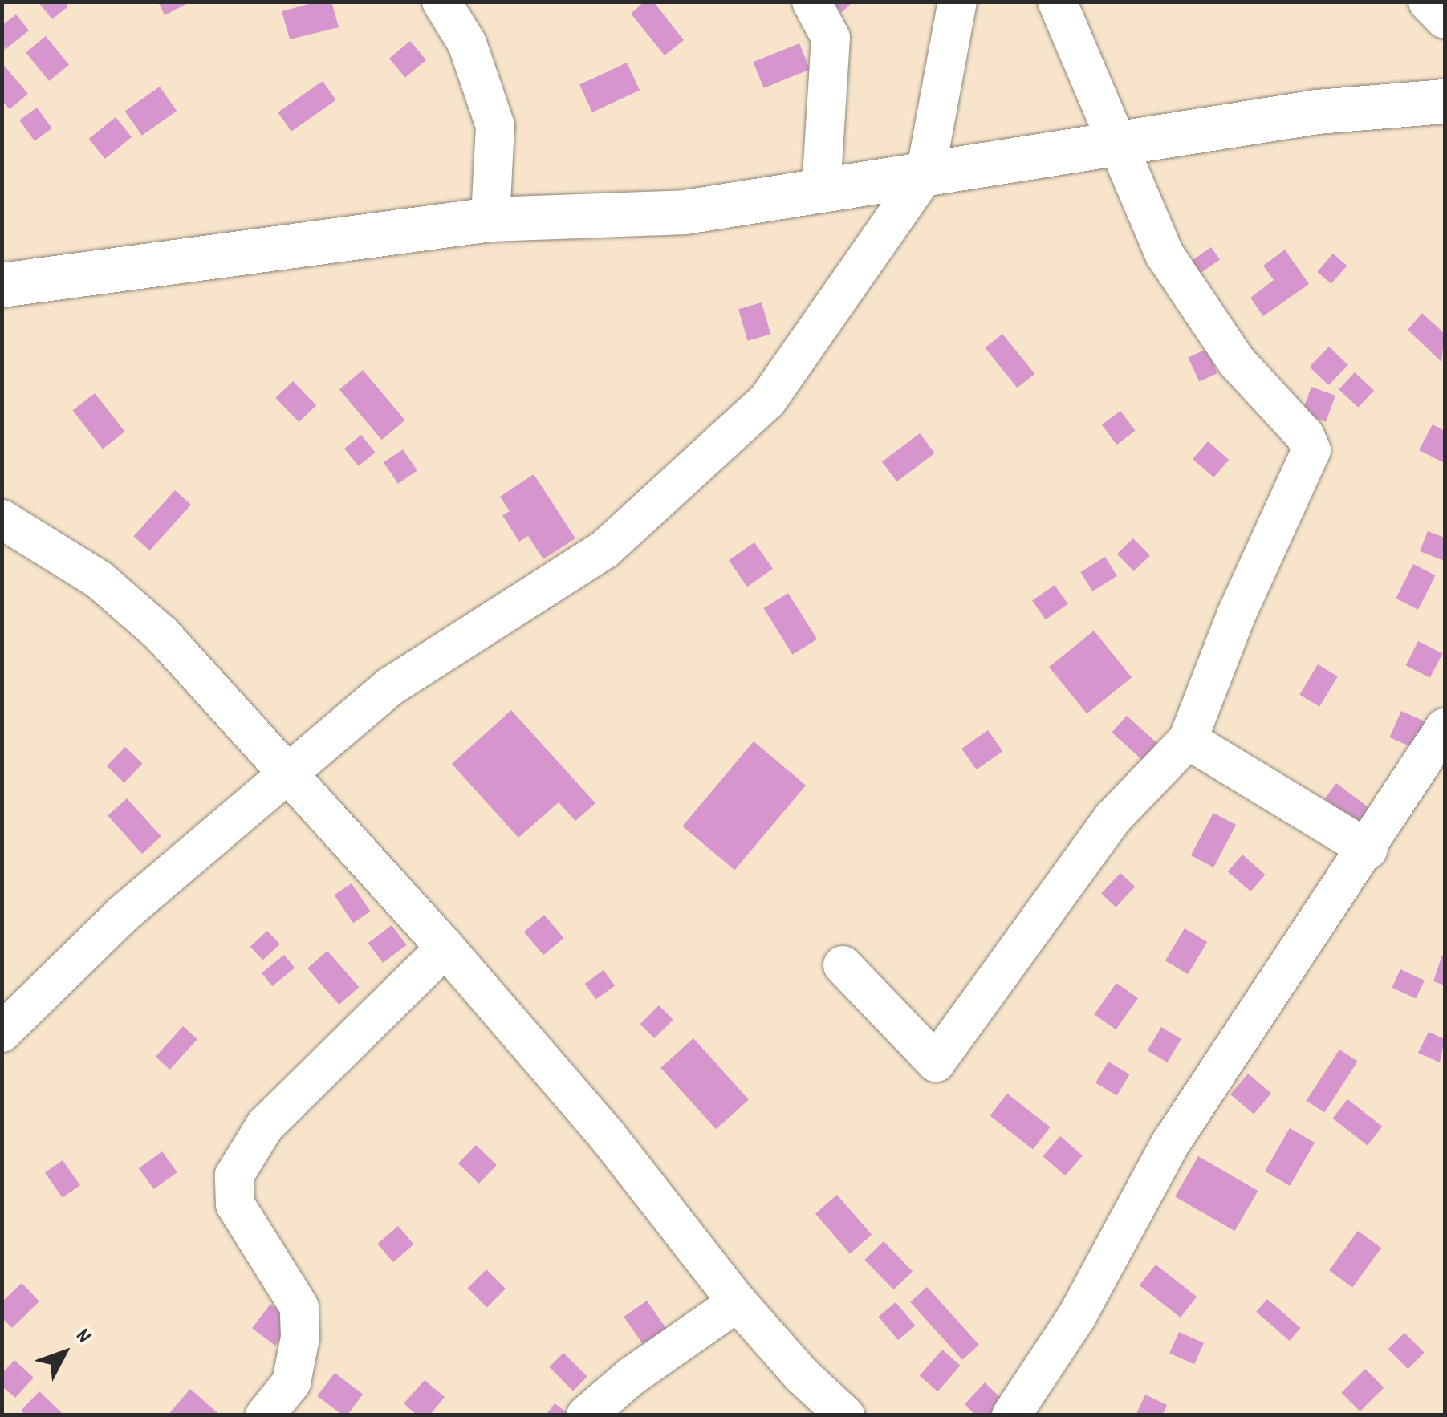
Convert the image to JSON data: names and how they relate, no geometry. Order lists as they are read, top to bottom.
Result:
{
  "north": "top right"
}
